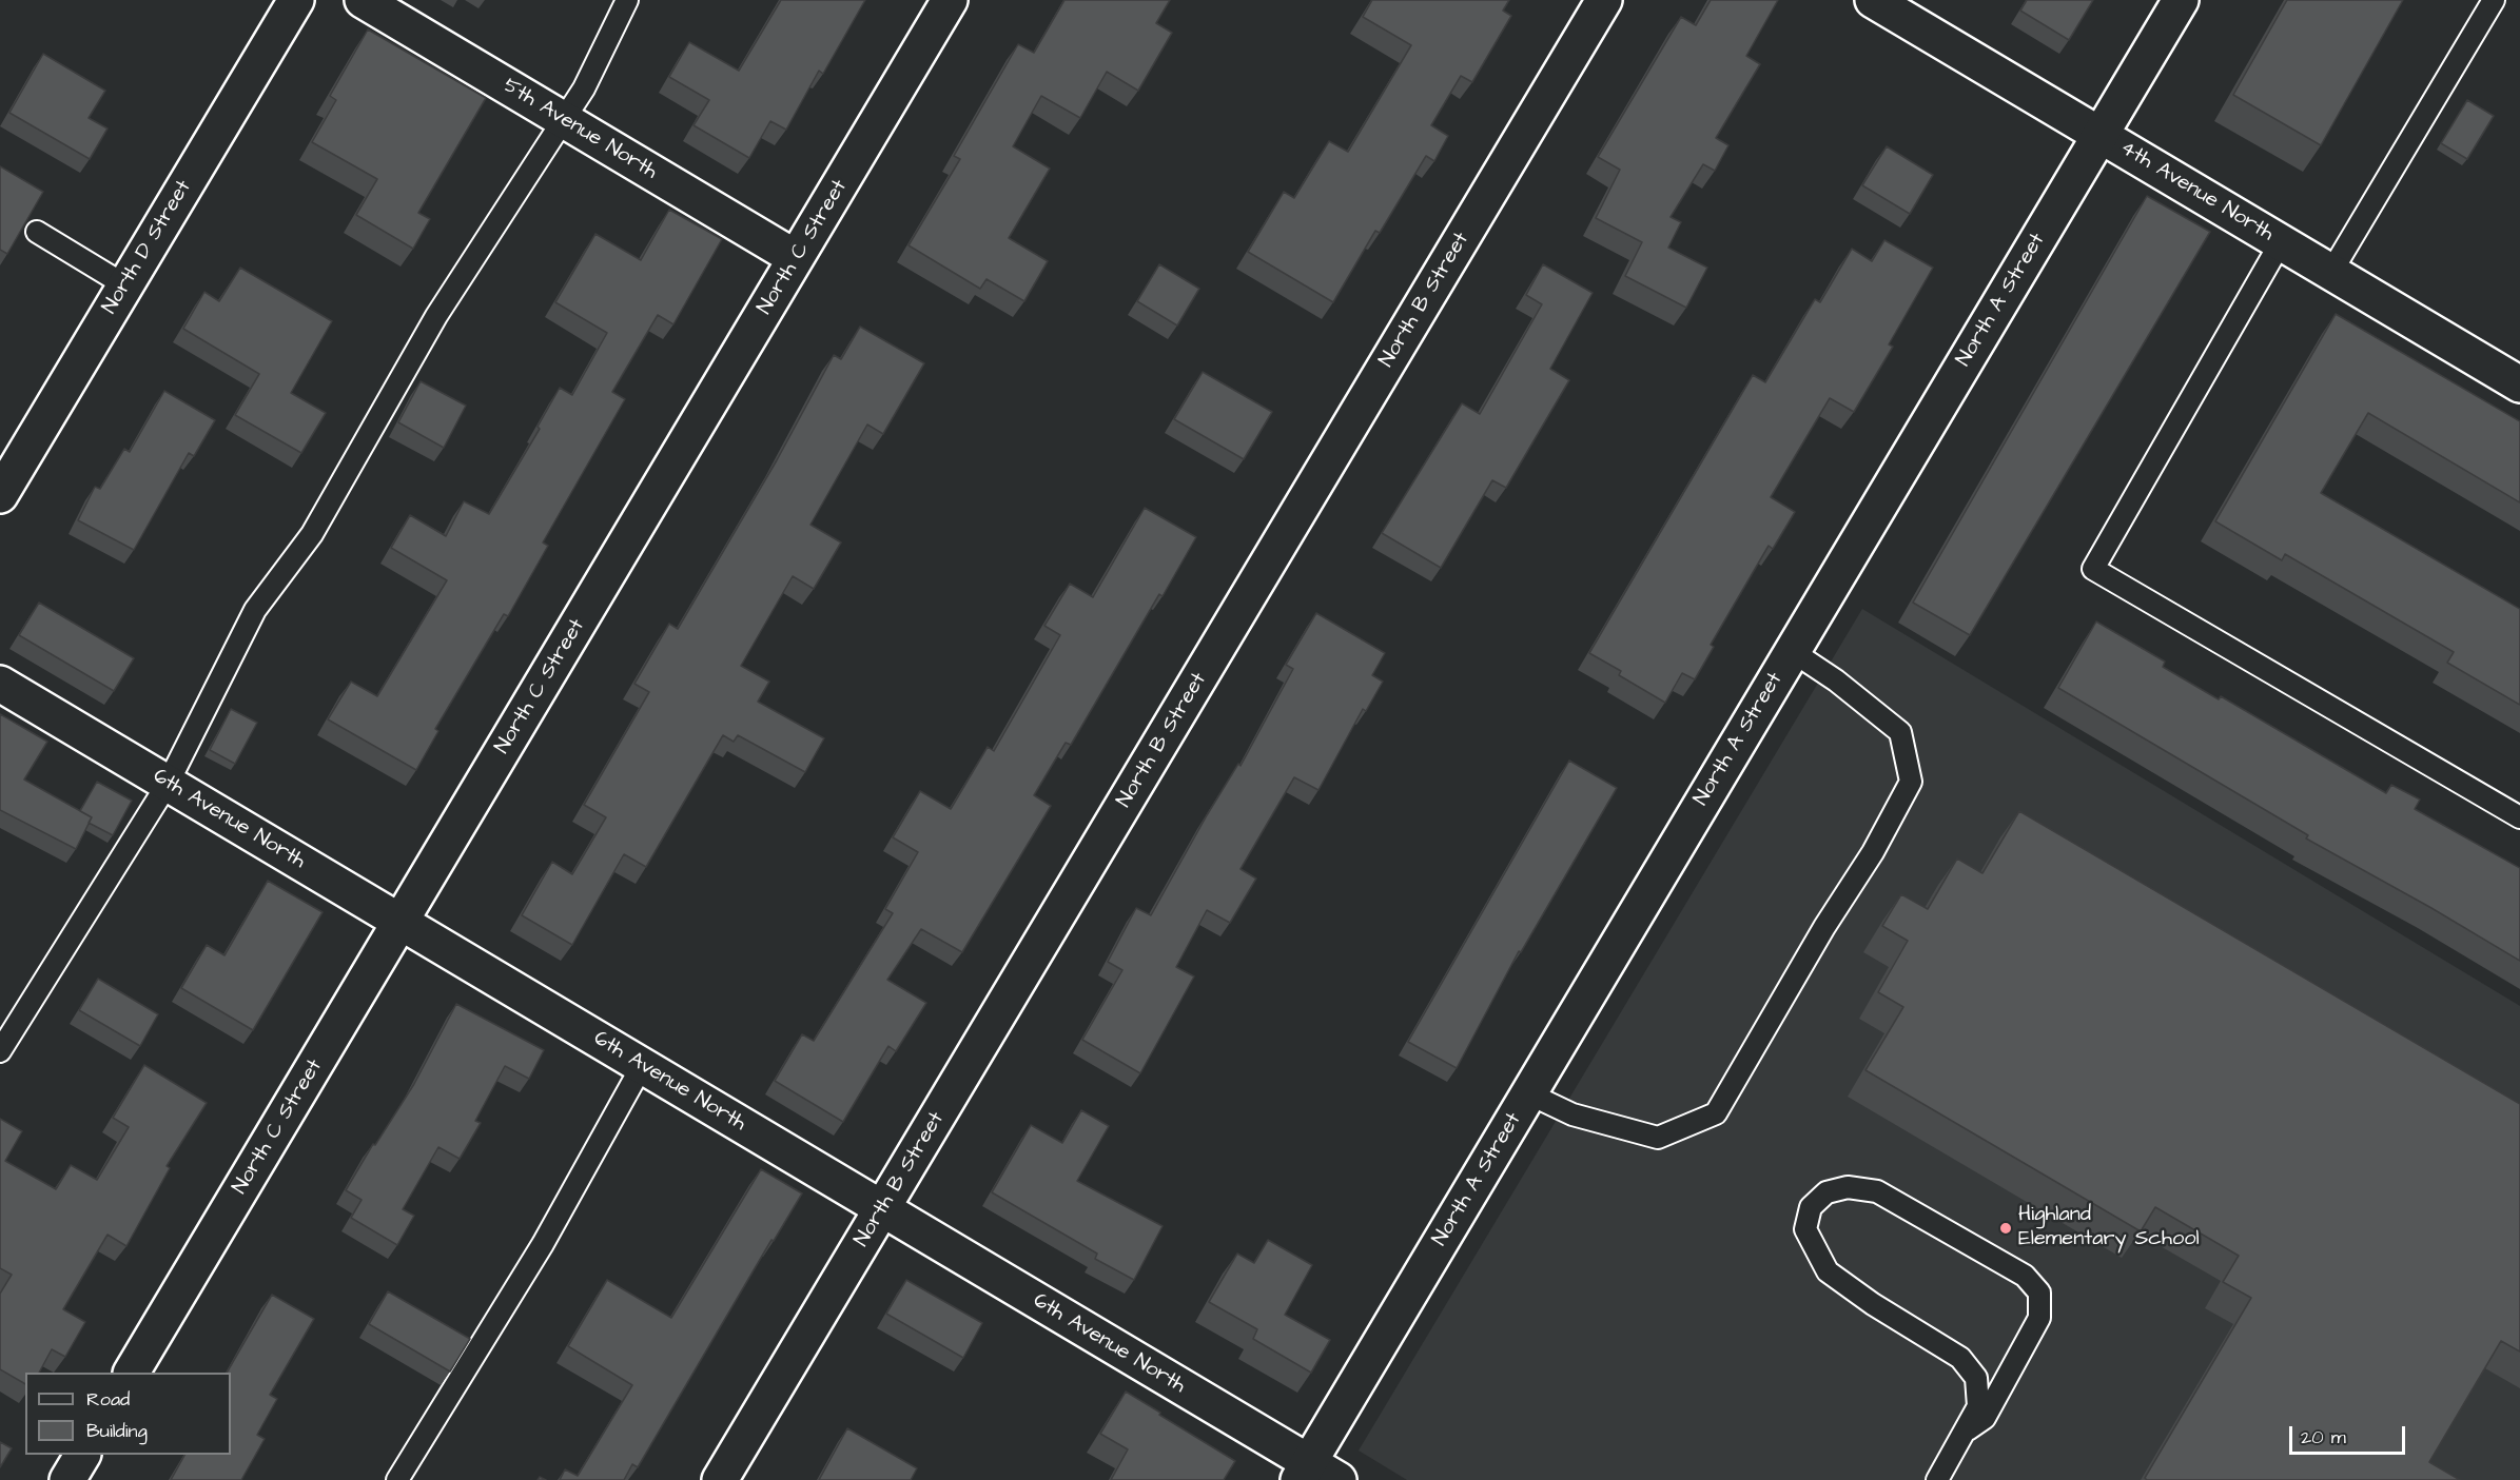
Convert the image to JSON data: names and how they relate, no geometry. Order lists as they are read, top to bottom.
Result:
{
  "streets": {
    "street": [
      "5th Avenue North",
      "4th Avenue North",
      "North D Street",
      "North C Street",
      "North B Street",
      "North A Street",
      "6th Avenue North"
    ]
  },
  "crossings": [
    ["5th Avenue North", "North C Street"],
    ["4th Avenue North", "North A Street"],
    ["North C Street", "6th Avenue North"],
    ["North B Street", "6th Avenue North"],
    ["North A Street", "6th Avenue North"]
  ],
  "places": ["Highland Elementary School"],
  "legend": ["Road", "Building"],
  "scale_bar": "20 m"
}
